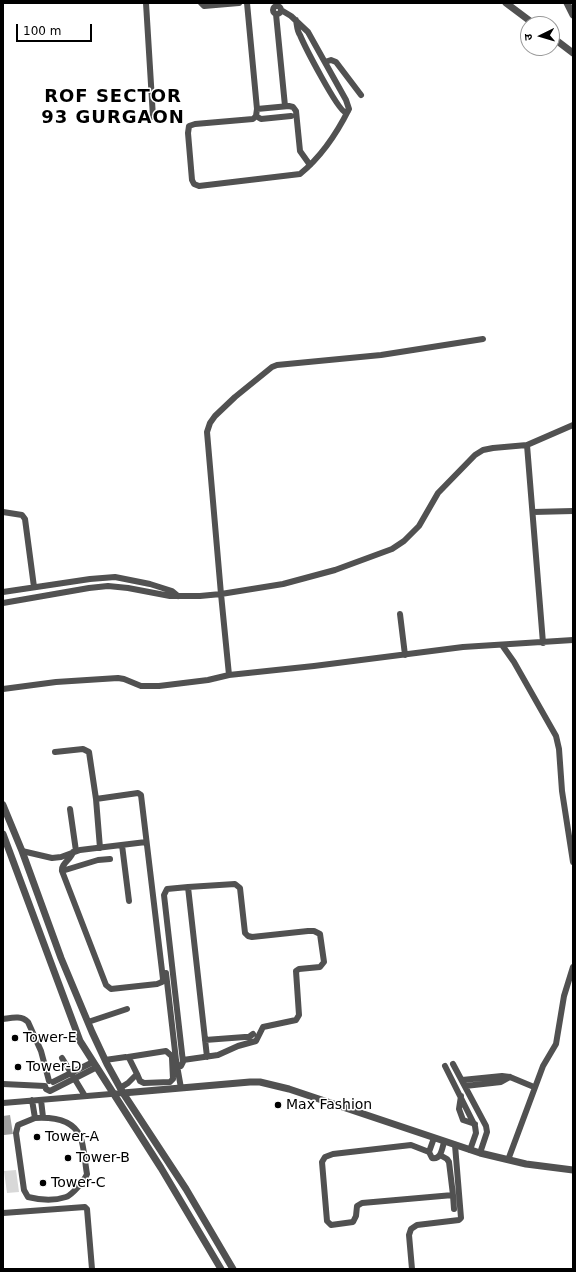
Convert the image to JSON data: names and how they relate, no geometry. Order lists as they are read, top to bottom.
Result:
{
  "districts": ["ROF SECTOR 93 GURGAON"],
  "places": [
    "Tower-E",
    "Tower-D",
    "Max Fashion",
    "Tower-A",
    "Tower-B",
    "Tower-C"
  ],
  "scale_bar": "100 m",
  "north": "left"
}
